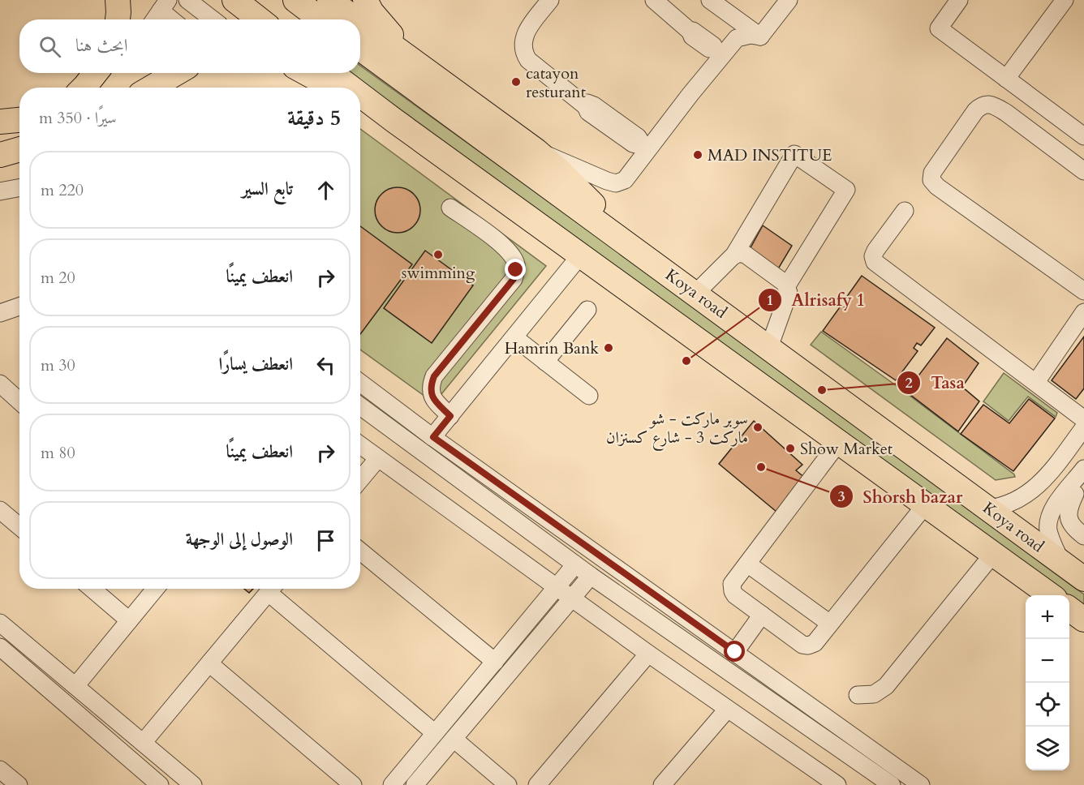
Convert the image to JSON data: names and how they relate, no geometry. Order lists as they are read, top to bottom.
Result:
{
  "streets": {
    "highway": ["Koya road"]
  },
  "places": [
    "catayon resturant",
    "MAD INSTITUE",
    "swimming",
    "Hamrin Bank",
    "Alrisafy 1",
    "Tasa",
    "سوبر ماركت - شو ماركت 3 - شارع كسنزان",
    "Show Market",
    "Shorsh bazar"
  ],
  "page": {
    "search": "ابحث هنا",
    "heading": ["5 دقيقة", "سيرًا · 350 m"],
    "list": [
      ["تابع السير", "220 m"],
      ["انعطف يمينًا", "20 m"],
      ["انعطف يسارًا", "30 m"],
      ["انعطف يمينًا", "80 m"],
      "الوصول إلى الوجهة"
    ],
    "map_buttons": ["+", "−"]
  }
}
